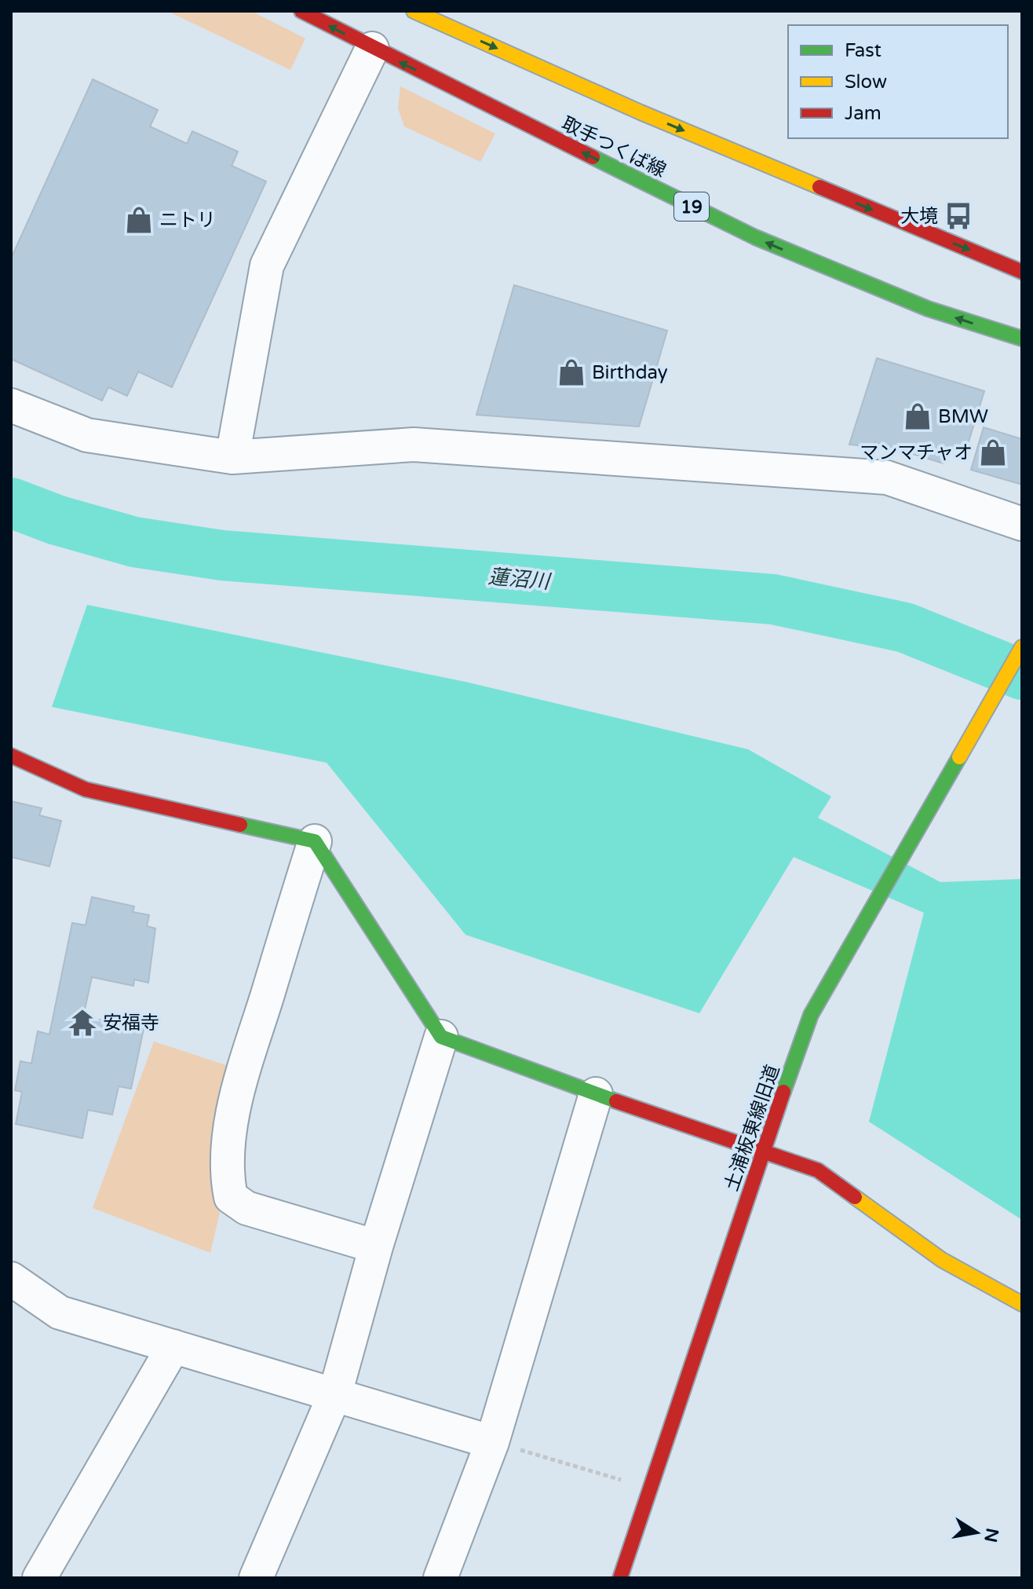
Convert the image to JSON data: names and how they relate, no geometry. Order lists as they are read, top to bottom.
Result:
{
  "streets": {
    "street": ["取手つくば線", "19", "土浦板東線旧道"]
  },
  "water": ["蓮沼川"],
  "places": {
    "bus stop": ["大境"],
    "shop": [
      "ニトリ",
      "Birthday",
      "BMW",
      "マンマチャオ"
    ],
    "temple": ["安福寺"]
  },
  "legend": ["Fast", "Slow", "Jam"],
  "north": "right"
}
